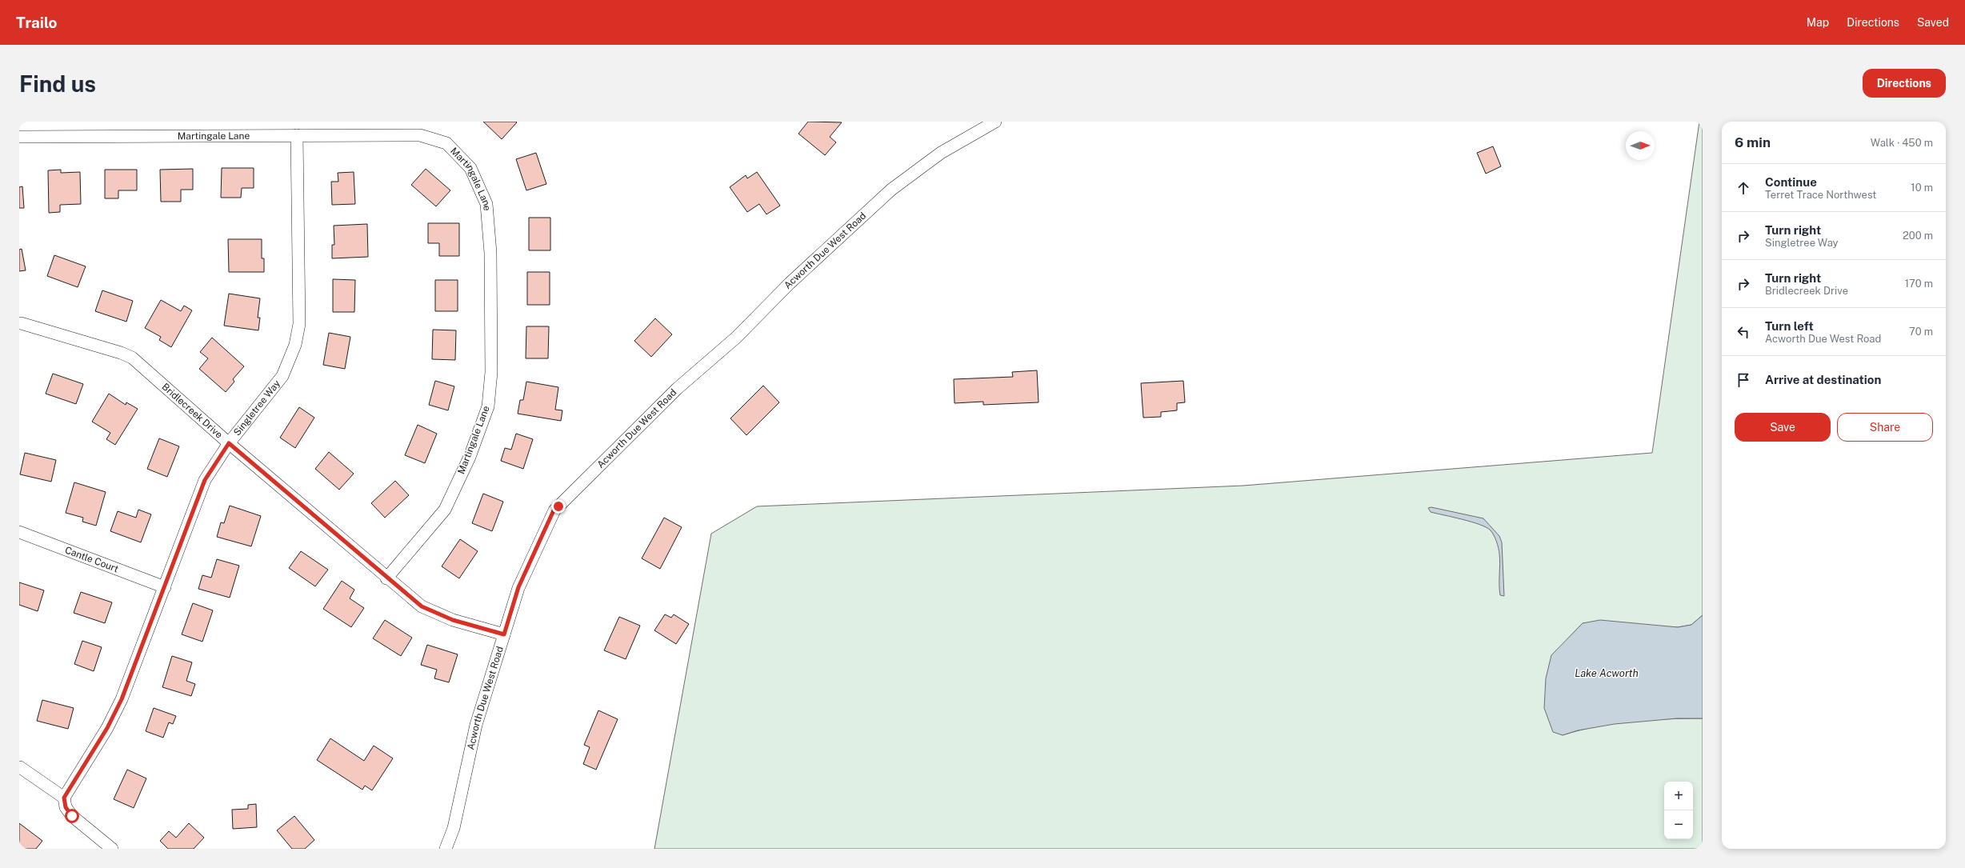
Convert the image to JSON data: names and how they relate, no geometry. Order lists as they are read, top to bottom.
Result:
{
  "streets": {
    "street": [
      "Martingale Lane",
      "Acworth Due West Road",
      "Singletree Way",
      "Bridlecreek Drive",
      "Cantle Court"
    ]
  },
  "crossings": [
    ["Martingale Lane", "Singletree Way"],
    ["Martingale Lane", "Bridlecreek Drive"],
    ["Acworth Due West Road", "Bridlecreek Drive"],
    ["Singletree Way", "Bridlecreek Drive"],
    ["Singletree Way", "Cantle Court"]
  ],
  "water": ["Lake Acworth"],
  "north": "right",
  "page": {
    "header": "Trailo",
    "nav": ["Map", "Directions", "Saved"],
    "buttons": [
      "Directions",
      ["Save", "Share"]
    ],
    "title": "Find us",
    "heading": ["6 min", "Walk · 450 m"],
    "list": [
      ["Continue", "Terret Trace Northwest", "10 m"],
      ["Turn right", "Singletree Way", "200 m"],
      ["Turn right", "Bridlecreek Drive", "170 m"],
      ["Turn left", "Acworth Due West Road", "70 m"],
      "Arrive at destination"
    ],
    "map_buttons": ["+", "−"]
  }
}
